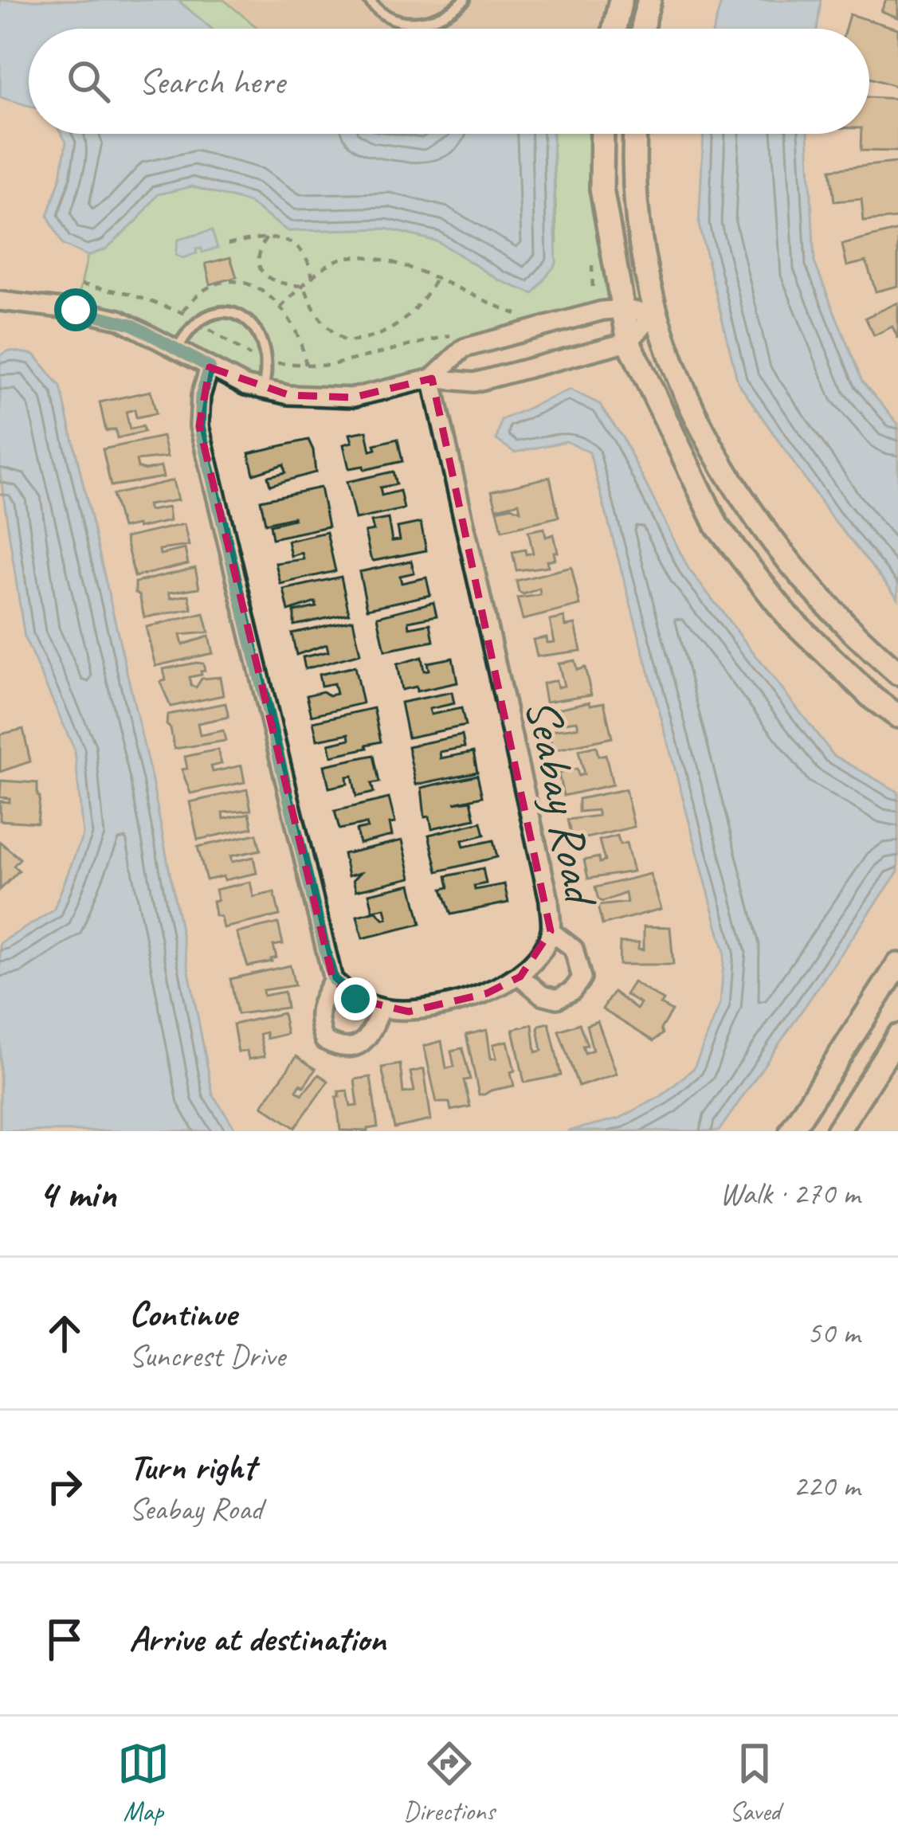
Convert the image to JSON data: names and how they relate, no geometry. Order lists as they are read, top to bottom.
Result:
{
  "streets": {
    "street": ["Seabay Road"]
  },
  "page": {
    "search": "Search here",
    "heading": ["4 min", "Walk · 270 m"],
    "list": [
      ["Continue", "Suncrest Drive", "50 m"],
      ["Turn right", "Seabay Road", "220 m"],
      "Arrive at destination"
    ],
    "nav": ["Map", "Directions", "Saved"]
  }
}
